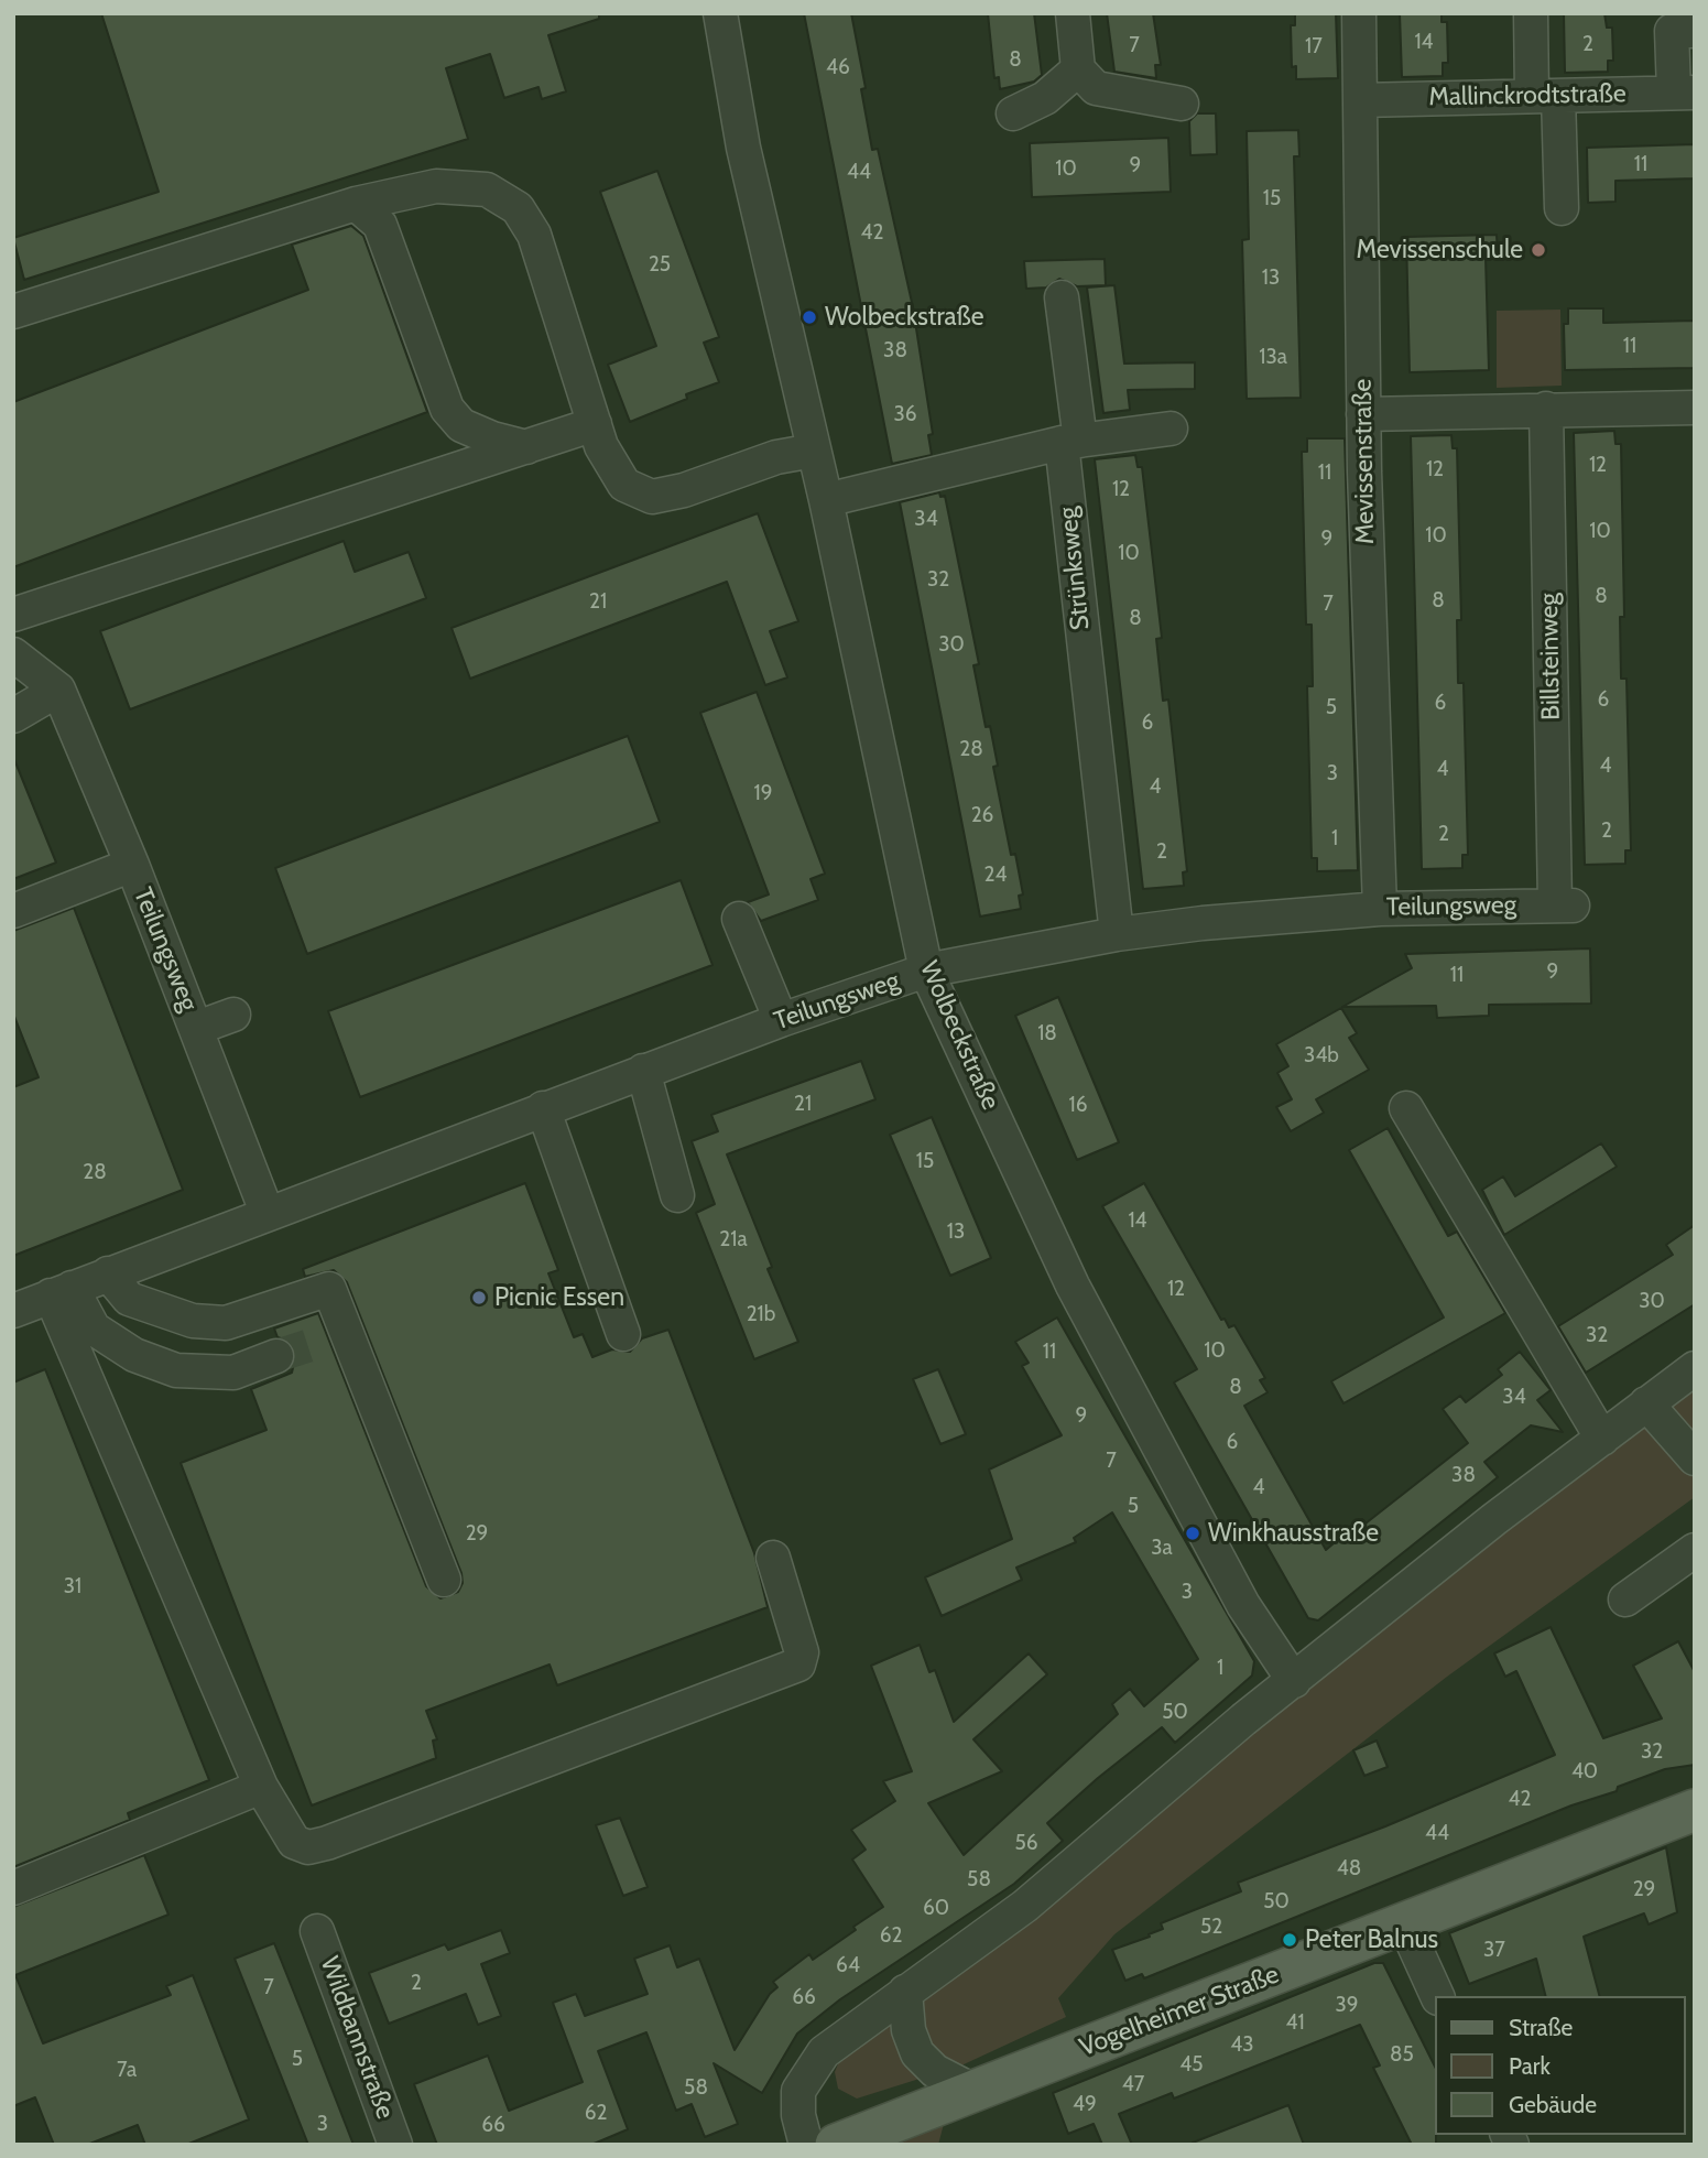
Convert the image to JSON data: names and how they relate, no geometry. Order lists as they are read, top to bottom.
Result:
{
  "streets": {
    "main road": ["Vogelheimer Straße"],
    "street": [
      "Mallinckrodtstraße",
      "Mevissenstraße",
      "Strünksweg",
      "Billsteinweg",
      "Teilungsweg",
      "Wolbeckstraße",
      "Wildbannstraße"
    ]
  },
  "crossings": [
    ["Mallinckrodtstraße", "Mevissenstraße"],
    ["Mevissenstraße", "Teilungsweg"],
    ["Strünksweg", "Teilungsweg"],
    ["Billsteinweg", "Teilungsweg"],
    ["Teilungsweg", "Wolbeckstraße"]
  ],
  "places": [
    "Mevissenschule",
    "Wolbeckstraße",
    "Picnic Essen",
    "Winkhausstraße",
    "Peter Balnus"
  ],
  "house_numbers": [
    "14",
    "2",
    "7",
    "17",
    "8",
    "46",
    "11",
    "9",
    "10",
    "44",
    "15",
    "42",
    "25",
    "13",
    "11",
    "38",
    "13a",
    "36",
    "12",
    "12",
    "11",
    "12",
    "34",
    "10",
    "10",
    "9",
    "10",
    "32",
    "8",
    "8",
    "21",
    "7",
    "8",
    "30",
    "6",
    "6",
    "5",
    "6",
    "28",
    "4",
    "4",
    "3",
    "4",
    "19",
    "26",
    "2",
    "2",
    "1",
    "2",
    "24",
    "9",
    "11",
    "18",
    "34b",
    "21",
    "16",
    "15",
    "28",
    "14",
    "13",
    "21a",
    "12",
    "30",
    "21b",
    "32",
    "10",
    "11",
    "8",
    "34",
    "9",
    "6",
    "7",
    "38",
    "4",
    "5",
    "29",
    "3a",
    "31",
    "3",
    "1",
    "50",
    "32",
    "40",
    "42",
    "44",
    "56",
    "48",
    "58",
    "29",
    "50",
    "60",
    "52",
    "62",
    "37",
    "64",
    "2",
    "7",
    "66",
    "39",
    "41",
    "43",
    "85",
    "5",
    "45",
    "7a",
    "47",
    "58",
    "49",
    "62",
    "3",
    "66"
  ],
  "legend": ["Straße", "Park", "Gebäude"]
}
